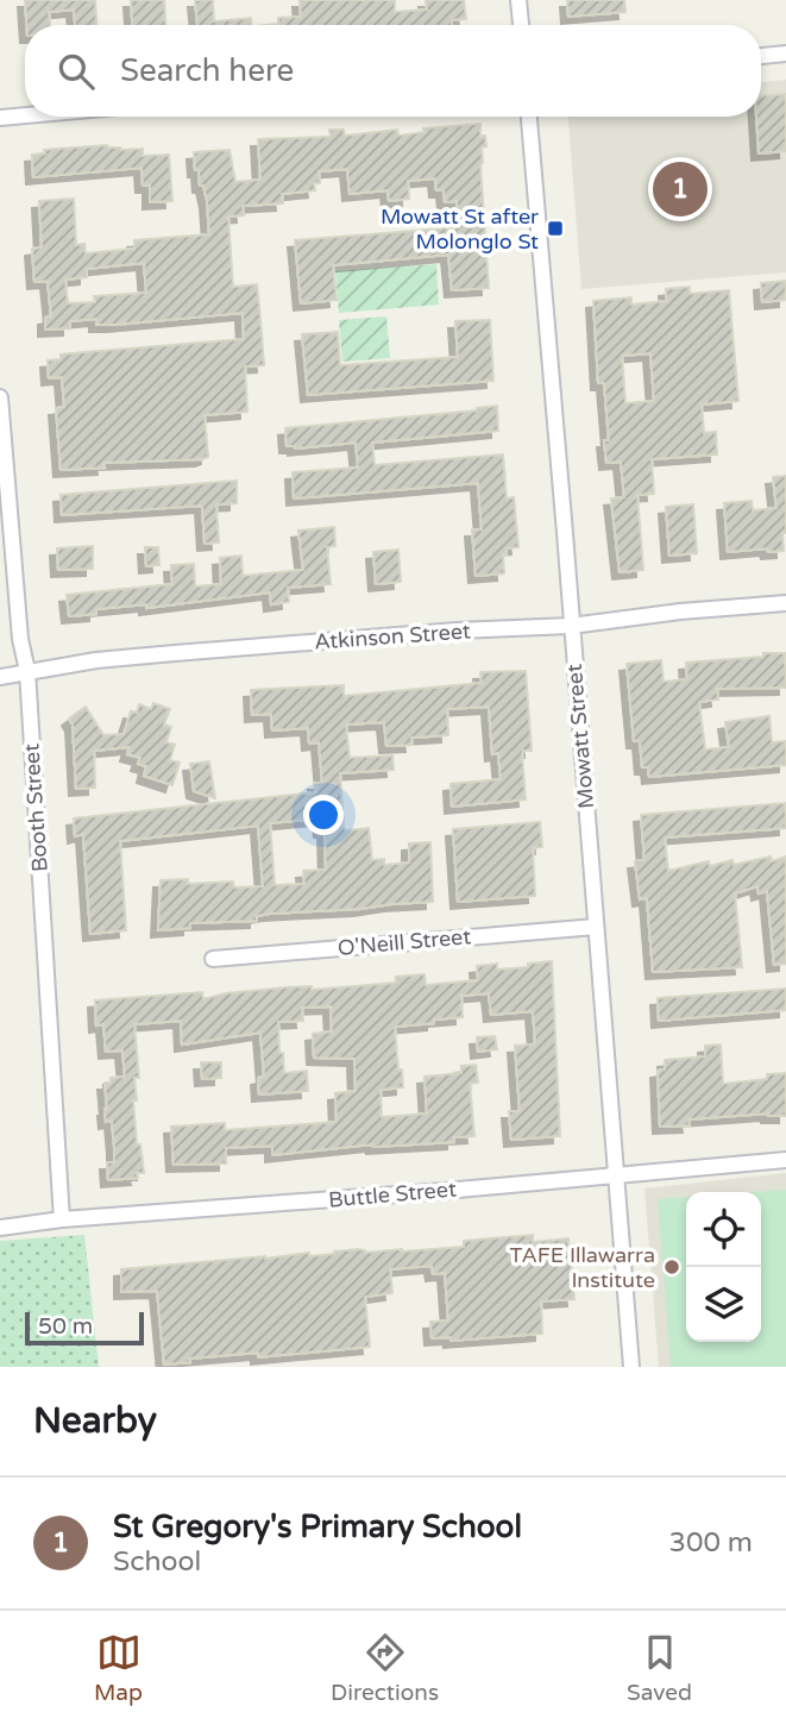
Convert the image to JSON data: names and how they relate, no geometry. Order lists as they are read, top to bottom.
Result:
{
  "streets": {
    "street": [
      "Atkinson Street",
      "Mowatt Street",
      "Booth Street",
      "O'Neill Street",
      "Buttle Street"
    ]
  },
  "crossings": [
    ["Atkinson Street", "Mowatt Street"],
    ["Atkinson Street", "Booth Street"],
    ["Mowatt Street", "O'Neill Street"],
    ["Mowatt Street", "Buttle Street"],
    ["Booth Street", "Buttle Street"]
  ],
  "places": {
    "transit": ["Mowatt St after Molonglo St"],
    "other": ["TAFE Illawarra Institute"]
  },
  "scale_bar": "50 m",
  "page": {
    "search": "Search here",
    "pins": "1",
    "scale": "50 m",
    "heading": "Nearby",
    "list": [
      {
        "mark": "1",
        "name": "St Gregory's Primary School",
        "note": "School",
        "value": "300 m"
      }
    ],
    "nav": ["Map", "Directions", "Saved"]
  }
}
